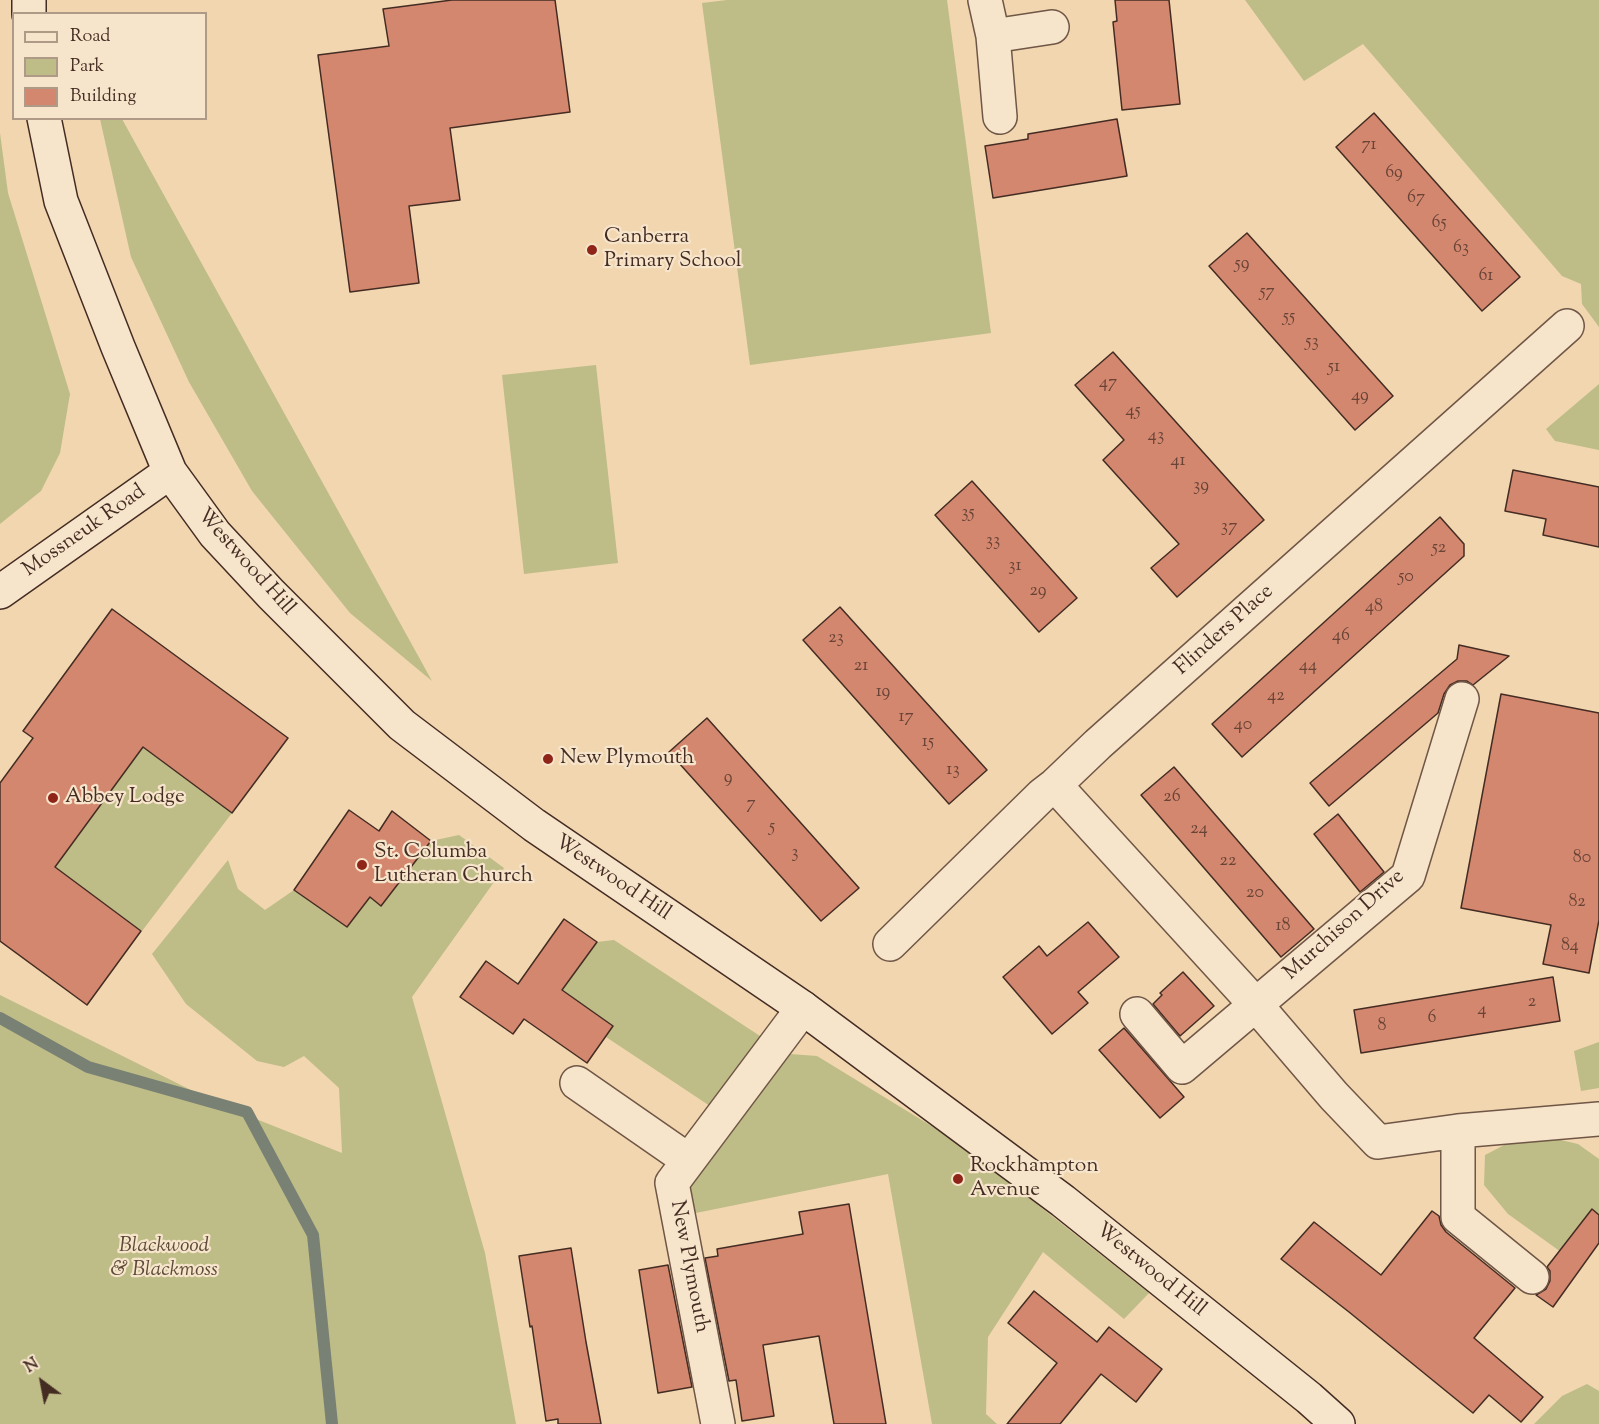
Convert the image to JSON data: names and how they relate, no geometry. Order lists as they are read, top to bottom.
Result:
{
  "streets": {
    "street": [
      "Mossneuk Road",
      "Westwood Hill",
      "Flinders Place",
      "Murchison Drive",
      "New Plymouth"
    ]
  },
  "crossings": [
    ["Mossneuk Road", "Westwood Hill"],
    ["Westwood Hill", "New Plymouth"]
  ],
  "parks": ["Blackwood & Blackmoss"],
  "places": [
    "Canberra Primary School",
    "New Plymouth",
    "Abbey Lodge",
    "St. Columba Lutheran Church",
    "Rockhampton Avenue"
  ],
  "house_numbers": [
    "71",
    "69",
    "67",
    "65",
    "63",
    "59",
    "61",
    "57",
    "55",
    "53",
    "51",
    "47",
    "49",
    "45",
    "43",
    "41",
    "39",
    "35",
    "37",
    "33",
    "52",
    "31",
    "50",
    "29",
    "48",
    "46",
    "23",
    "21",
    "44",
    "19",
    "42",
    "17",
    "40",
    "15",
    "13",
    "9",
    "26",
    "7",
    "5",
    "24",
    "3",
    "80",
    "22",
    "20",
    "82",
    "18",
    "84",
    "2",
    "4",
    "6",
    "8"
  ],
  "legend": ["Road", "Park", "Building"],
  "north": "top left"
}
